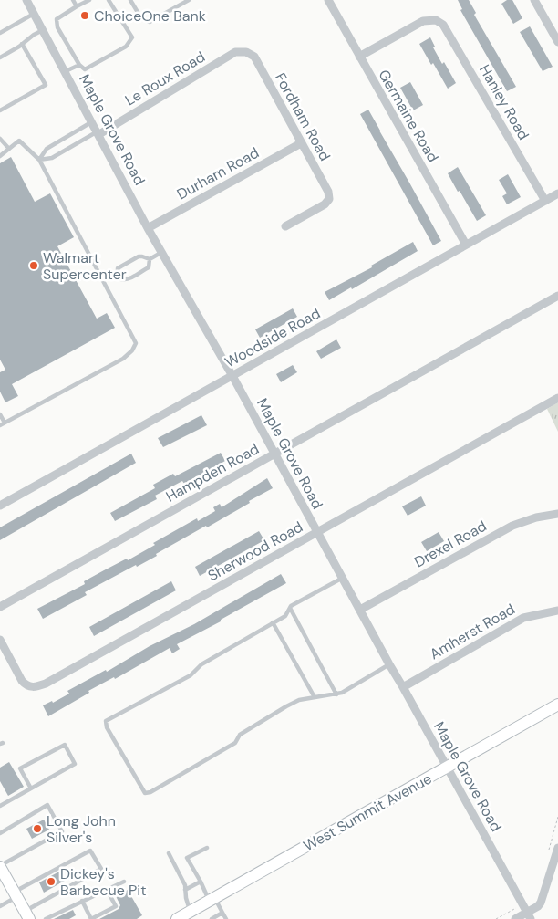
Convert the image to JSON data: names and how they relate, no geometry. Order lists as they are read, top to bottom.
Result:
{
  "streets": {
    "street": [
      "Le Roux Road",
      "Hanley Road",
      "Germaine Road",
      "Fordham Road",
      "Maple Grove Road",
      "Durham Road",
      "Woodside Road",
      "Hampden Road",
      "Drexel Road",
      "Sherwood Road",
      "Amherst Road",
      "West Summit Avenue"
    ]
  },
  "crossings": [
    ["Le Roux Road", "Fordham Road"],
    ["Le Roux Road", "Maple Grove Road"],
    ["Hanley Road", "Germaine Road"],
    ["Hanley Road", "Woodside Road"],
    ["Germaine Road", "Woodside Road"],
    ["Fordham Road", "Durham Road"],
    ["Maple Grove Road", "Durham Road"],
    ["Maple Grove Road", "Woodside Road"],
    ["Maple Grove Road", "Hampden Road"],
    ["Maple Grove Road", "Drexel Road"],
    ["Maple Grove Road", "Sherwood Road"],
    ["Maple Grove Road", "Amherst Road"],
    ["Maple Grove Road", "West Summit Avenue"]
  ],
  "places": [
    "ChoiceOne Bank",
    "Walmart Supercenter",
    "Long John Silver's",
    "Dickey's Barbecue Pit"
  ]
}
